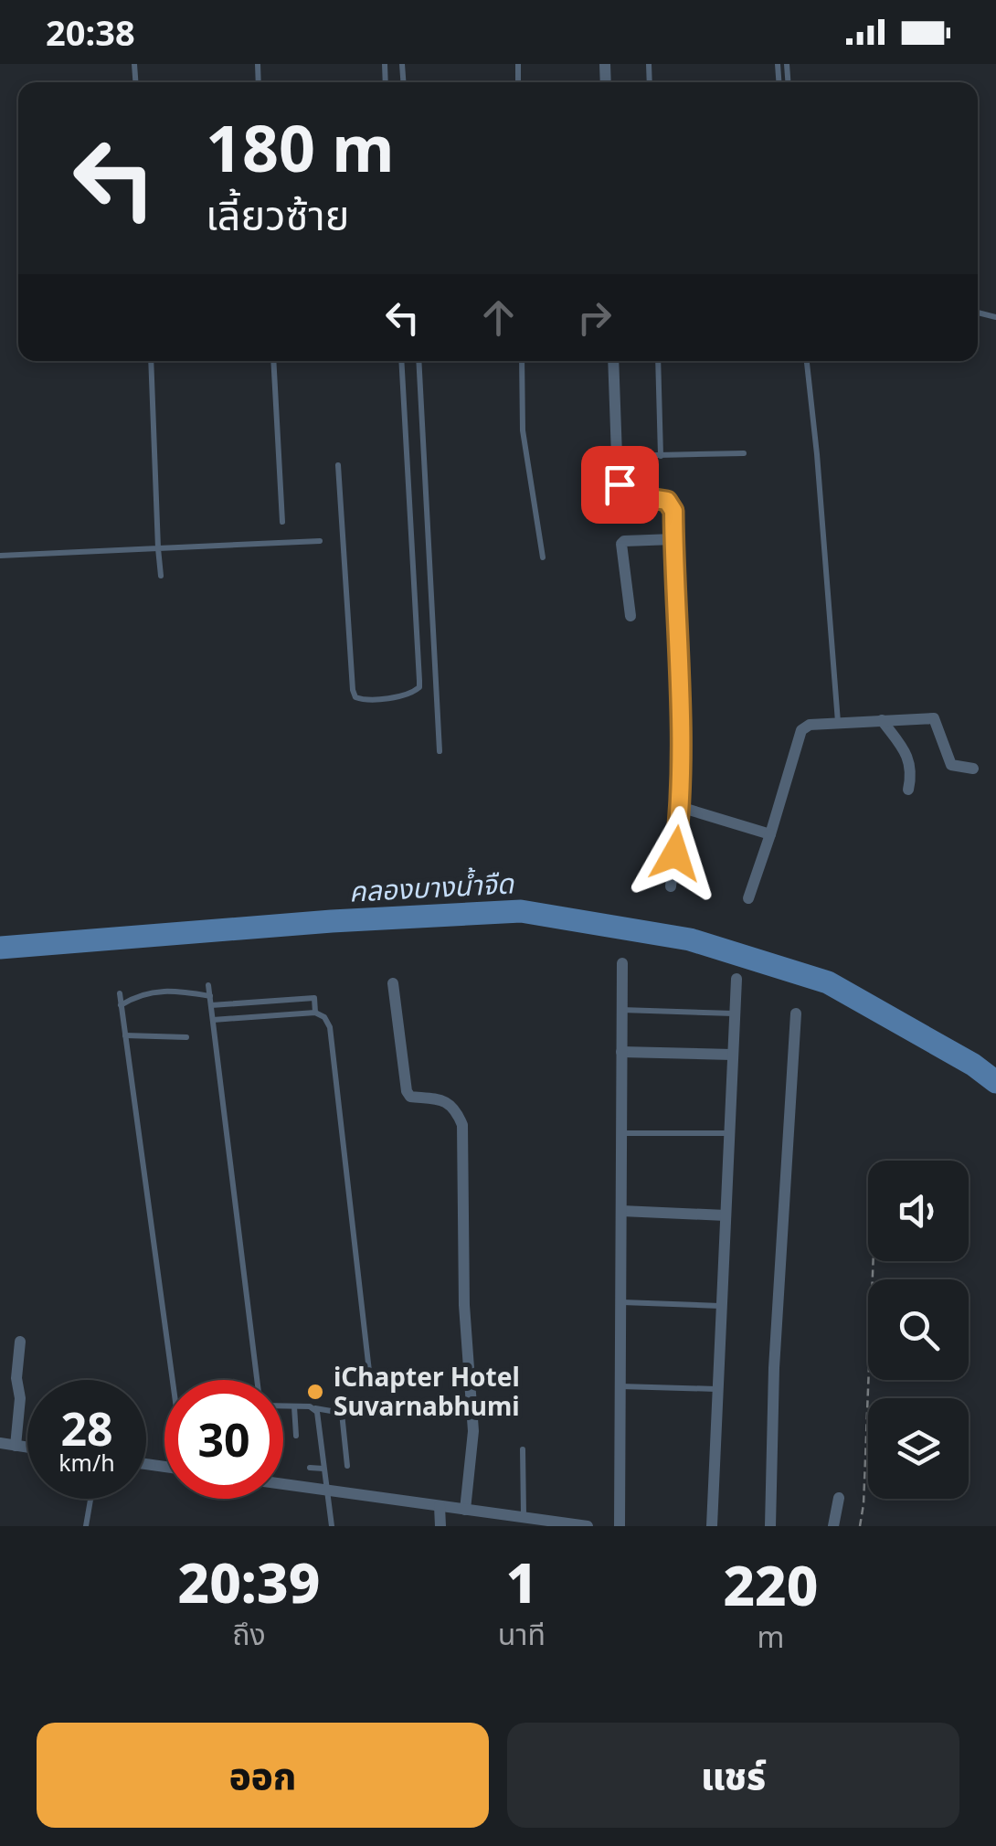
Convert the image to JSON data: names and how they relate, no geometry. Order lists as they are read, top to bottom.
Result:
{
  "water": ["คลองบางน้ำจืด"],
  "places": ["iChapter Hotel Suvarnabhumi"],
  "page": {
    "status": "20:38",
    "turn": ["180 m", "เลี้ยวซ้าย"],
    "speed": "28 km/h",
    "limit": "30",
    "eta": [
      "20:39",
      "ถึง",
      "1",
      "นาที",
      "220",
      "m"
    ],
    "buttons": ["ออก", "แชร์"]
  }
}
